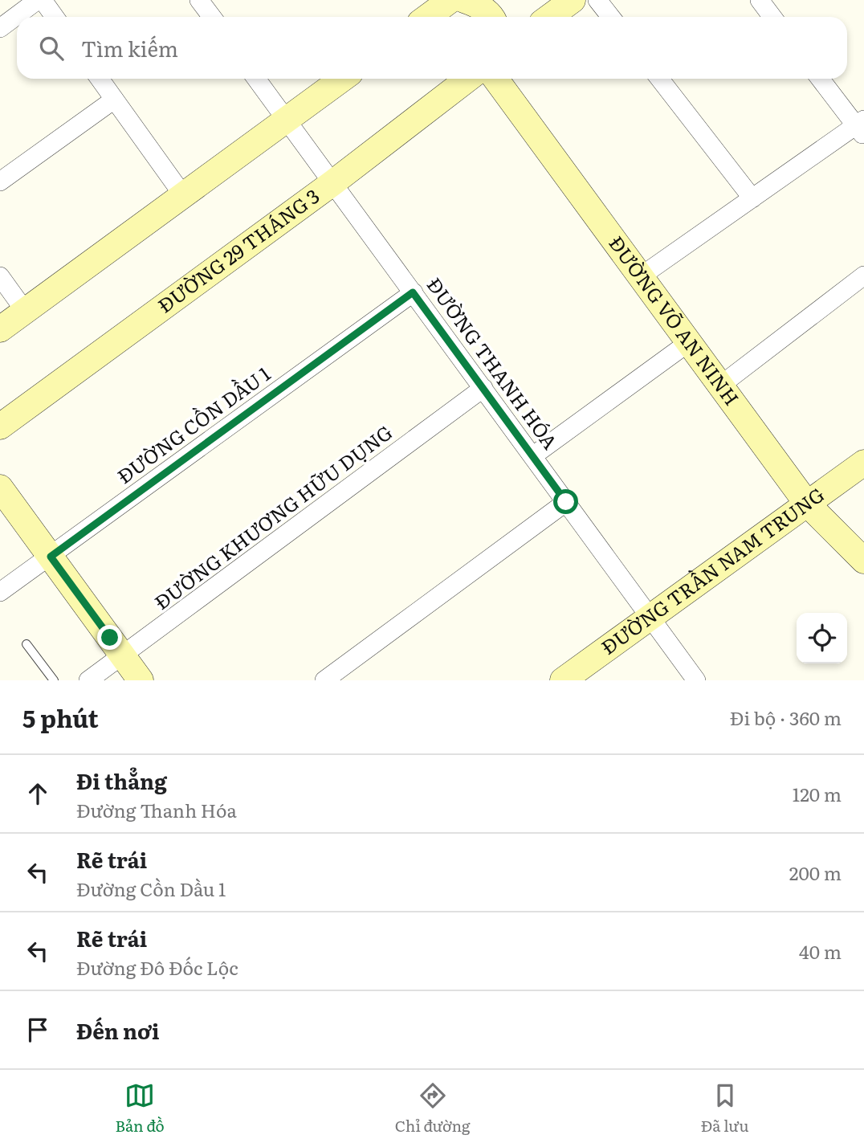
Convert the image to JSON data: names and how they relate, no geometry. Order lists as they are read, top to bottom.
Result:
{
  "streets": {
    "street": [
      "ĐƯỜNG 29 THÁNG 3",
      "ĐƯỜNG VÕ AN NINH",
      "ĐƯỜNG THANH HÓA",
      "ĐƯỜNG CỒN DẦU 1",
      "ĐƯỜNG KHƯƠNG HỮU DỤNG",
      "ĐƯỜNG TRẦN NAM TRUNG"
    ]
  },
  "crossings": [
    ["ĐƯỜNG 29 THÁNG 3", "ĐƯỜNG THANH HÓA"],
    ["ĐƯỜNG VÕ AN NINH", "ĐƯỜNG TRẦN NAM TRUNG"],
    ["ĐƯỜNG THANH HÓA", "ĐƯỜNG CỒN DẦU 1"],
    ["ĐƯỜNG THANH HÓA", "ĐƯỜNG KHƯƠNG HỮU DỤNG"],
    ["ĐƯỜNG THANH HÓA", "ĐƯỜNG TRẦN NAM TRUNG"]
  ],
  "page": {
    "search": "Tìm kiếm",
    "heading": ["5 phút", "Đi bộ · 360 m"],
    "list": [
      ["Đi thẳng", "Đường Thanh Hóa", "120 m"],
      ["Rẽ trái", "Đường Cồn Dầu 1", "200 m"],
      ["Rẽ trái", "Đường Đô Đốc Lộc", "40 m"],
      "Đến nơi"
    ],
    "nav": ["Bản đồ", "Chỉ đường", "Đã lưu"]
  }
}
